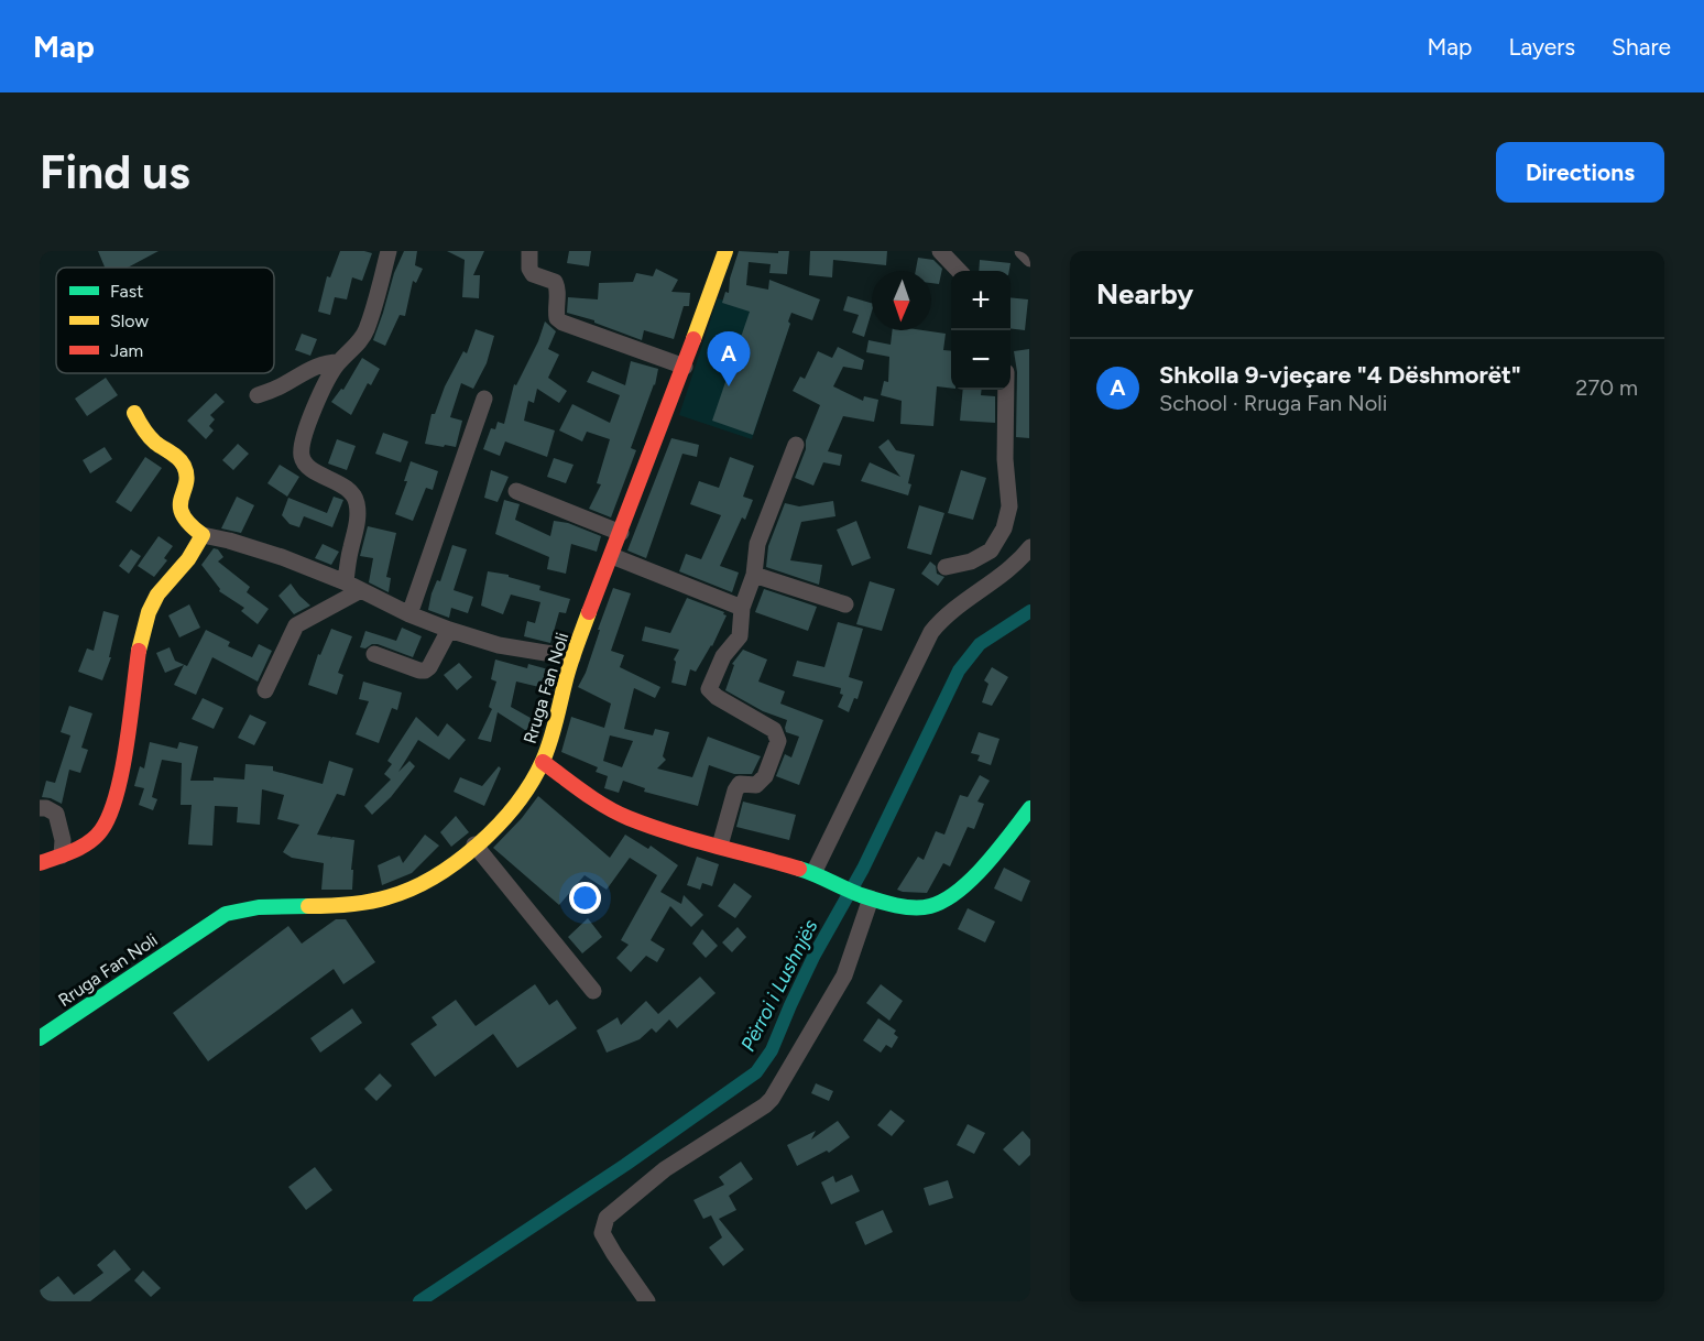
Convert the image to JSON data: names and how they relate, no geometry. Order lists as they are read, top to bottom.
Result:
{
  "streets": {
    "main road": ["Rruga Fan Noli"]
  },
  "water": ["Përroi i Lushnjës"],
  "legend": ["Fast", "Slow", "Jam"],
  "north": "bottom",
  "page": {
    "header": "Map",
    "nav": ["Map", "Layers", "Share"],
    "buttons": "Directions",
    "title": "Find us",
    "heading": "Nearby",
    "map_buttons": ["+", "−"],
    "pins": "A",
    "list": [
      {
        "mark": "A",
        "name": "Shkolla 9-vjeçare \"4 Dëshmorët\"",
        "note": "School · Rruga Fan Noli",
        "value": "270 m"
      }
    ]
  }
}
